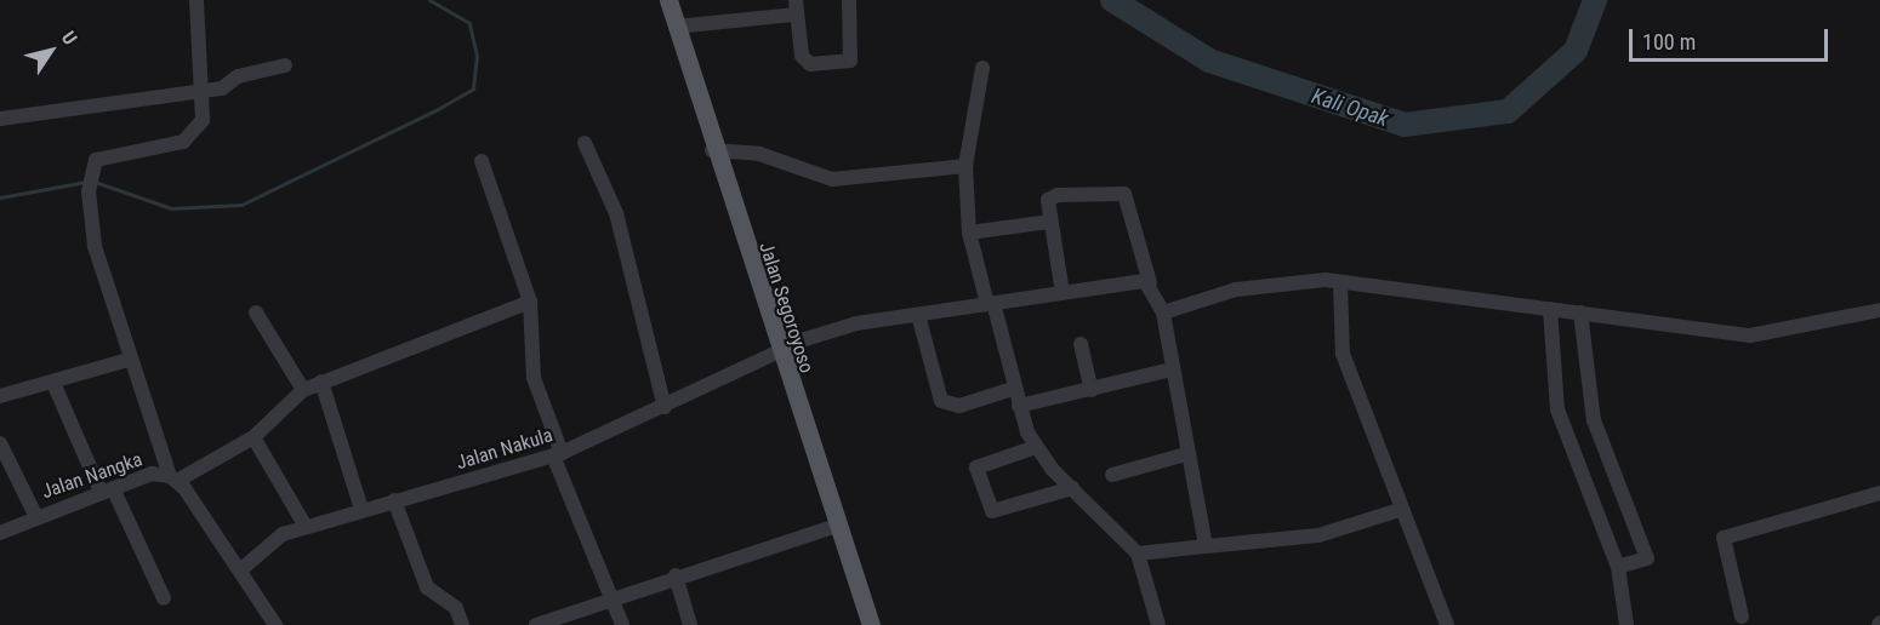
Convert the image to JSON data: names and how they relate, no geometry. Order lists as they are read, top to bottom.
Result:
{
  "streets": {
    "main road": ["Jalan Segoroyoso"],
    "street": ["Jalan Nakula", "Jalan Nangka"]
  },
  "crossings": [
    ["Jalan Segoroyoso", "Jalan Nakula"]
  ],
  "water": ["Kali Opak"],
  "scale_bar": "100 m",
  "north": "top right"
}
